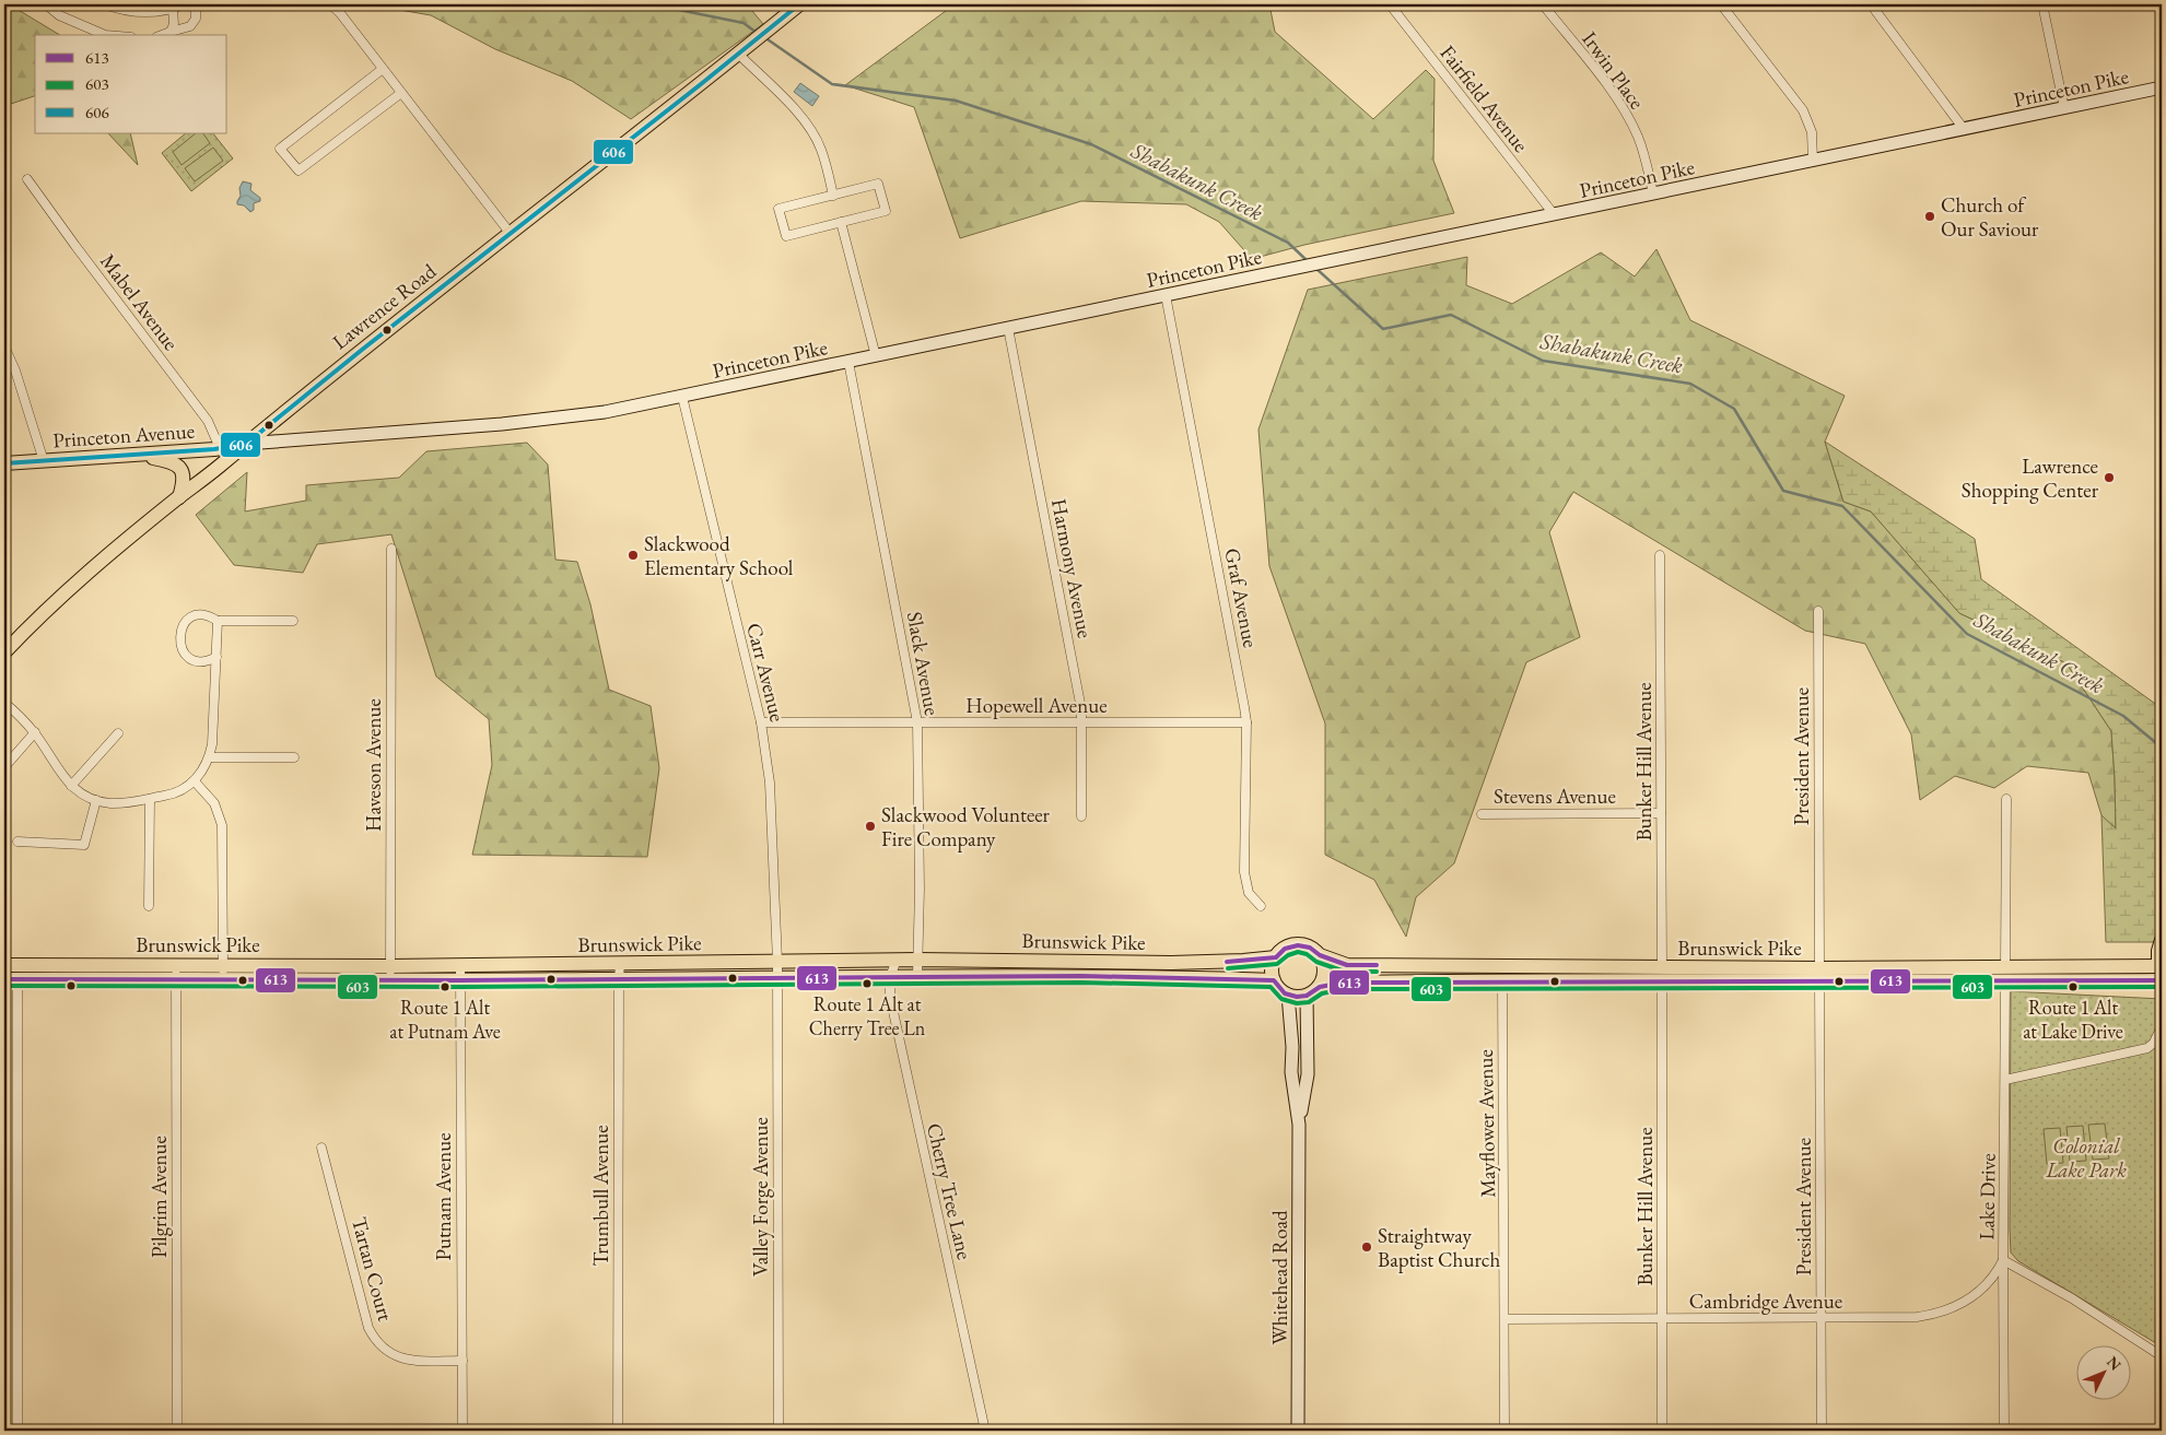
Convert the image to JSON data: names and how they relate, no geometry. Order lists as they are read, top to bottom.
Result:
{
  "streets": {
    "main road": [
      "Princeton Pike",
      "Lawrence Road",
      "Princeton Avenue",
      "Brunswick Pike",
      "Whitehead Road"
    ],
    "street": [
      "Irwin Place",
      "Fairfield Avenue",
      "Mabel Avenue",
      "Harmony Avenue",
      "Graf Avenue",
      "Slack Avenue",
      "Carr Avenue",
      "Hopewell Avenue",
      "President Avenue",
      "Bunker Hill Avenue",
      "Haveson Avenue",
      "Stevens Avenue",
      "Mayflower Avenue",
      "Cherry Tree Lane",
      "Trumbull Avenue",
      "Pilgrim Avenue",
      "Putnam Avenue",
      "Valley Forge Avenue",
      "Lake Drive",
      "Tartan Court",
      "Cambridge Avenue"
    ]
  },
  "crossings": [
    ["Irwin Place", "Princeton Pike"],
    ["Princeton Pike", "Fairfield Avenue"],
    ["Princeton Pike", "Lawrence Road"],
    ["Princeton Pike", "Princeton Avenue"],
    ["Princeton Pike", "Harmony Avenue"],
    ["Princeton Pike", "Graf Avenue"],
    ["Princeton Pike", "Slack Avenue"],
    ["Princeton Pike", "Carr Avenue"],
    ["Mabel Avenue", "Princeton Avenue"],
    ["Lawrence Road", "Princeton Avenue"],
    ["Harmony Avenue", "Hopewell Avenue"],
    ["Graf Avenue", "Hopewell Avenue"],
    ["Slack Avenue", "Hopewell Avenue"],
    ["Slack Avenue", "Brunswick Pike"],
    ["Carr Avenue", "Hopewell Avenue"],
    ["Carr Avenue", "Brunswick Pike"],
    ["Carr Avenue", "Valley Forge Avenue"],
    ["President Avenue", "Brunswick Pike"],
    ["President Avenue", "Cambridge Avenue"],
    ["Bunker Hill Avenue", "Stevens Avenue"],
    ["Bunker Hill Avenue", "Brunswick Pike"],
    ["Bunker Hill Avenue", "Cambridge Avenue"],
    ["Haveson Avenue", "Brunswick Pike"],
    ["Brunswick Pike", "Mayflower Avenue"],
    ["Brunswick Pike", "Cherry Tree Lane"],
    ["Brunswick Pike", "Trumbull Avenue"],
    ["Brunswick Pike", "Pilgrim Avenue"],
    ["Brunswick Pike", "Putnam Avenue"],
    ["Brunswick Pike", "Valley Forge Avenue"],
    ["Brunswick Pike", "Lake Drive"],
    ["Brunswick Pike", "Whitehead Road"],
    ["Mayflower Avenue", "Cambridge Avenue"],
    ["Putnam Avenue", "Tartan Court"],
    ["Lake Drive", "Cambridge Avenue"]
  ],
  "water": ["Shabakunk Creek"],
  "parks": ["Colonial Lake Park"],
  "places": [
    "Church of Our Saviour",
    "Lawrence Shopping Center",
    "Slackwood Elementary School",
    "Slackwood Volunteer Fire Company",
    "Route 1 Alt at Cherry Tree Ln",
    "Route 1 Alt at Putnam Ave",
    "Route 1 Alt at Lake Drive",
    "Straightway Baptist Church"
  ],
  "lines": ["transit line 606", "transit line 613", "transit line 603"],
  "legend": ["613", "603", "606"],
  "north": "top right"
}
